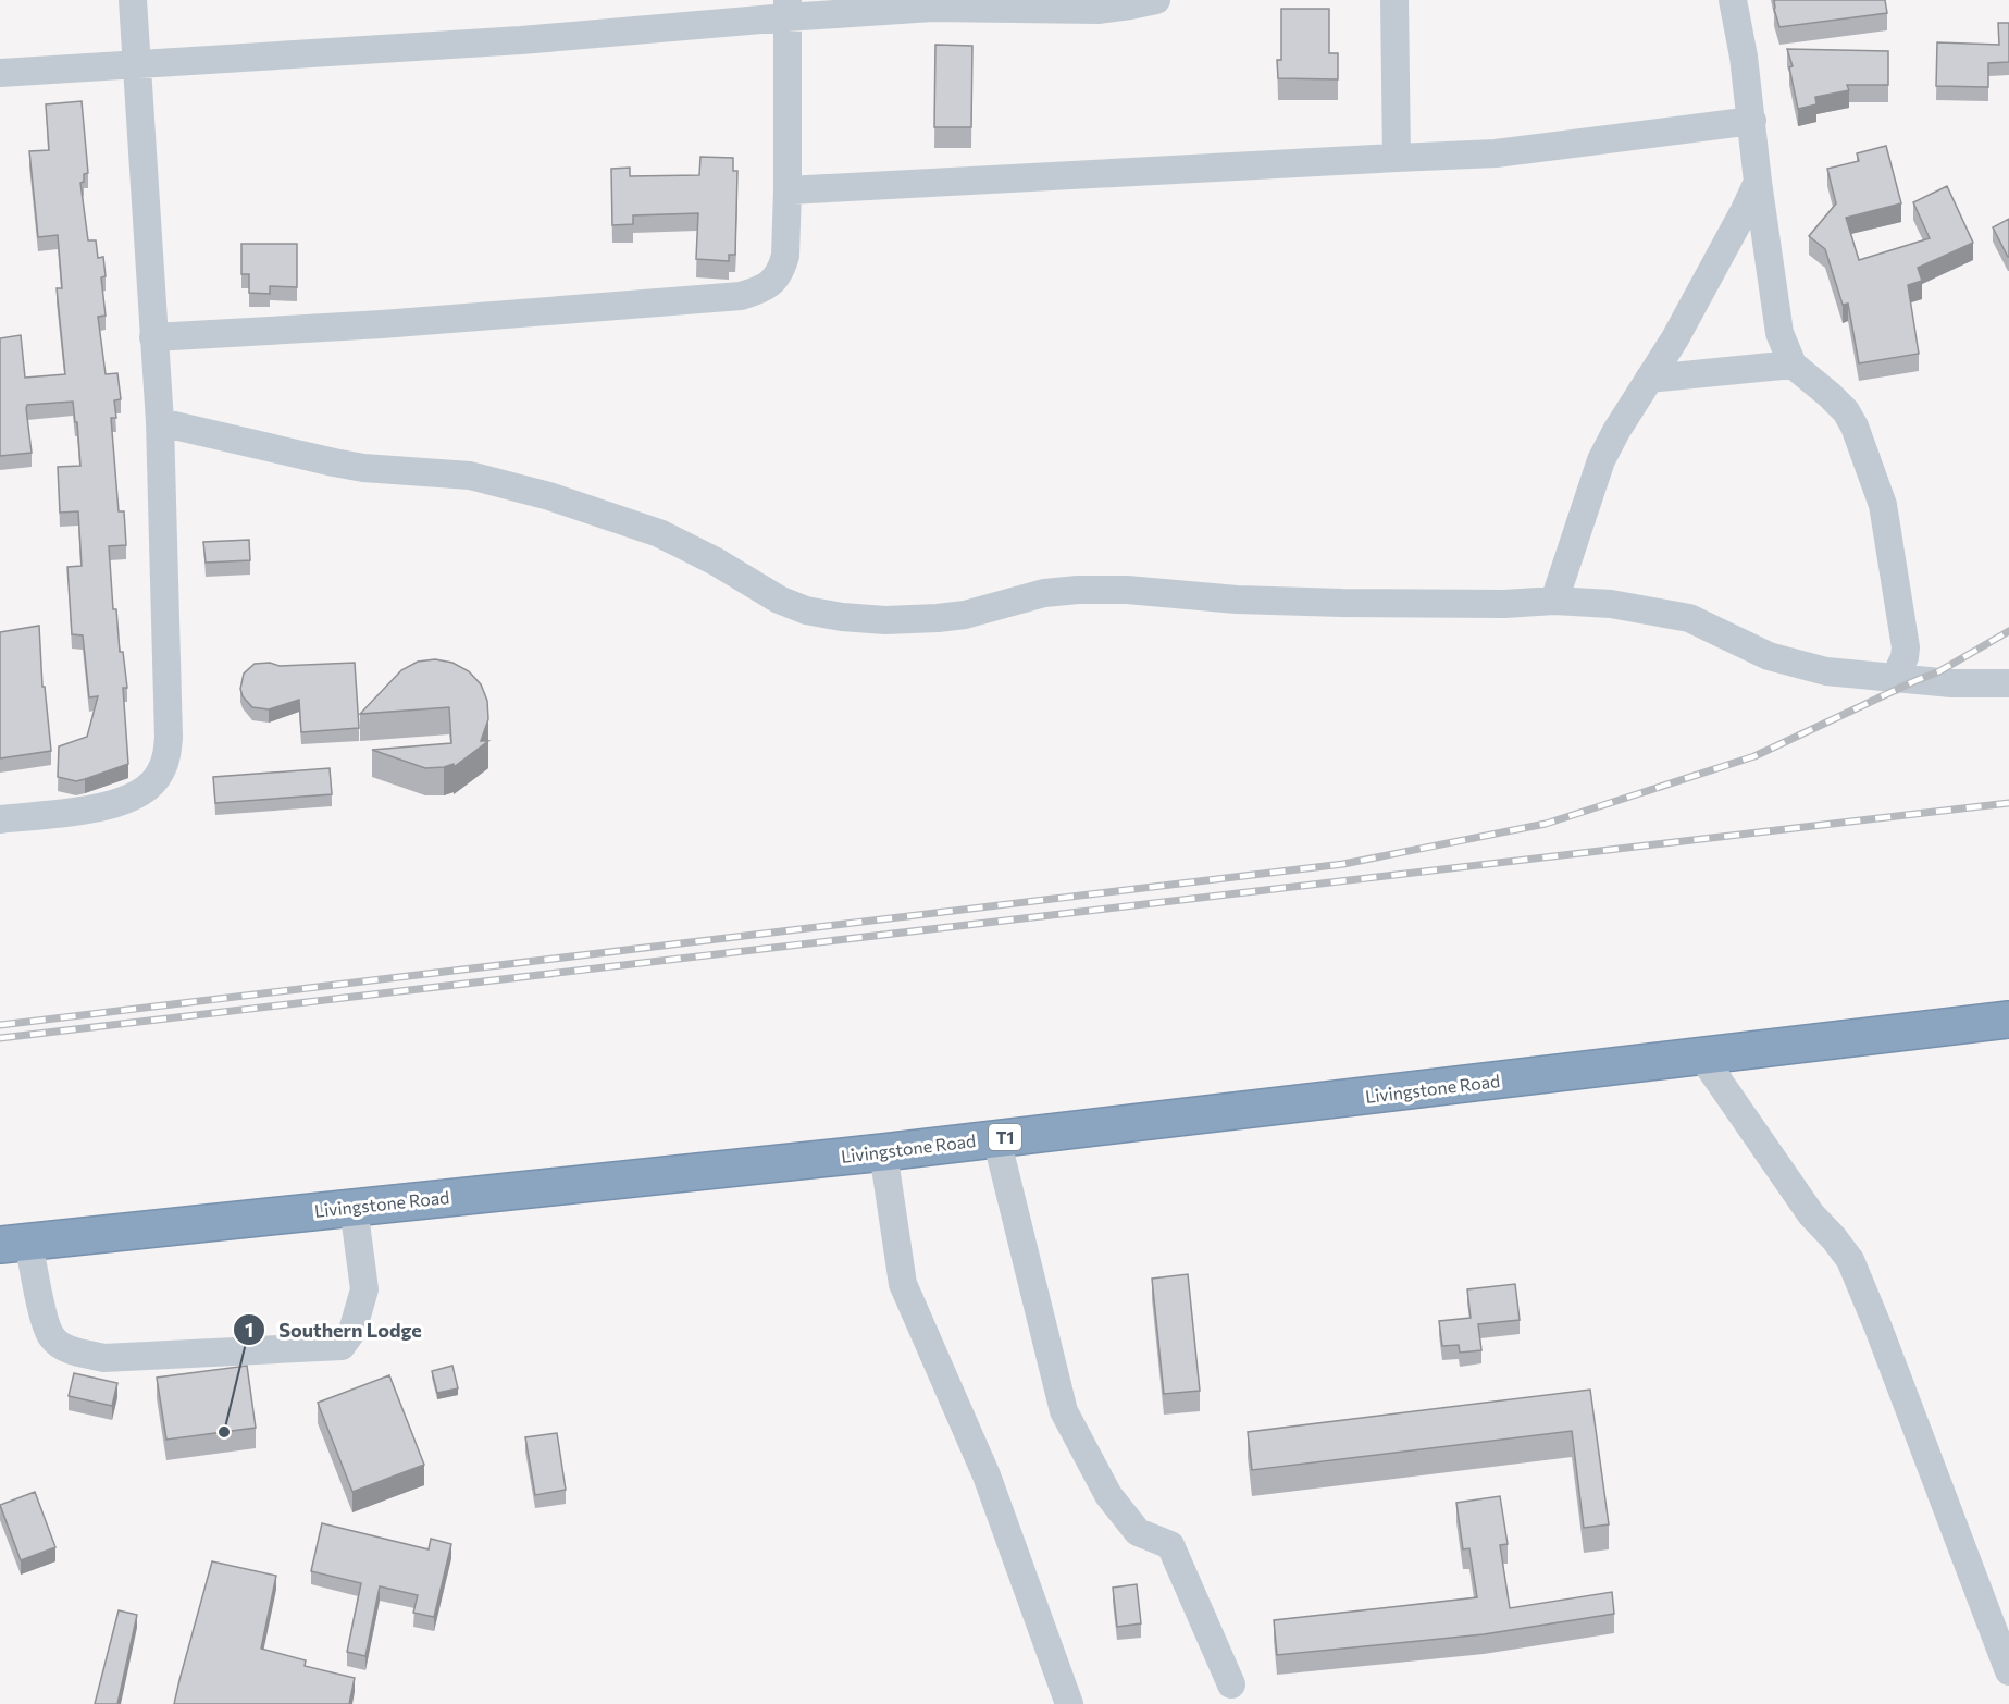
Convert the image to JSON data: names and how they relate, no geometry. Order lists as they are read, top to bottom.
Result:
{
  "streets": {
    "highway": ["Livingstone Road", "T1"]
  },
  "places": ["Southern Lodge"]
}
